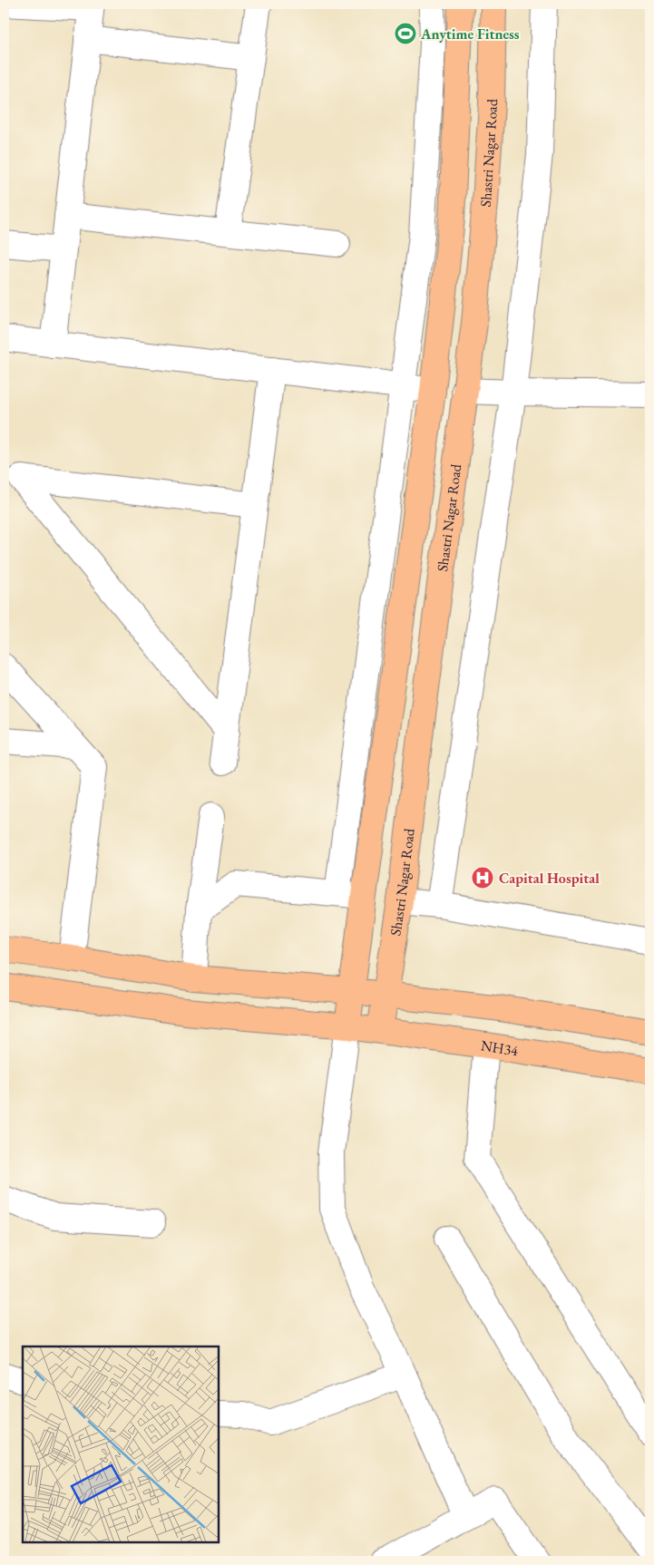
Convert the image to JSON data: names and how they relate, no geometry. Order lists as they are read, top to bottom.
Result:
{
  "streets": {
    "main road": ["Shastri Nagar Road", "NH34"]
  },
  "crossings": [
    ["Shastri Nagar Road", "NH34"]
  ],
  "places": {
    "sports": ["Anytime Fitness"],
    "hospital": ["Capital Hospital"]
  }
}
